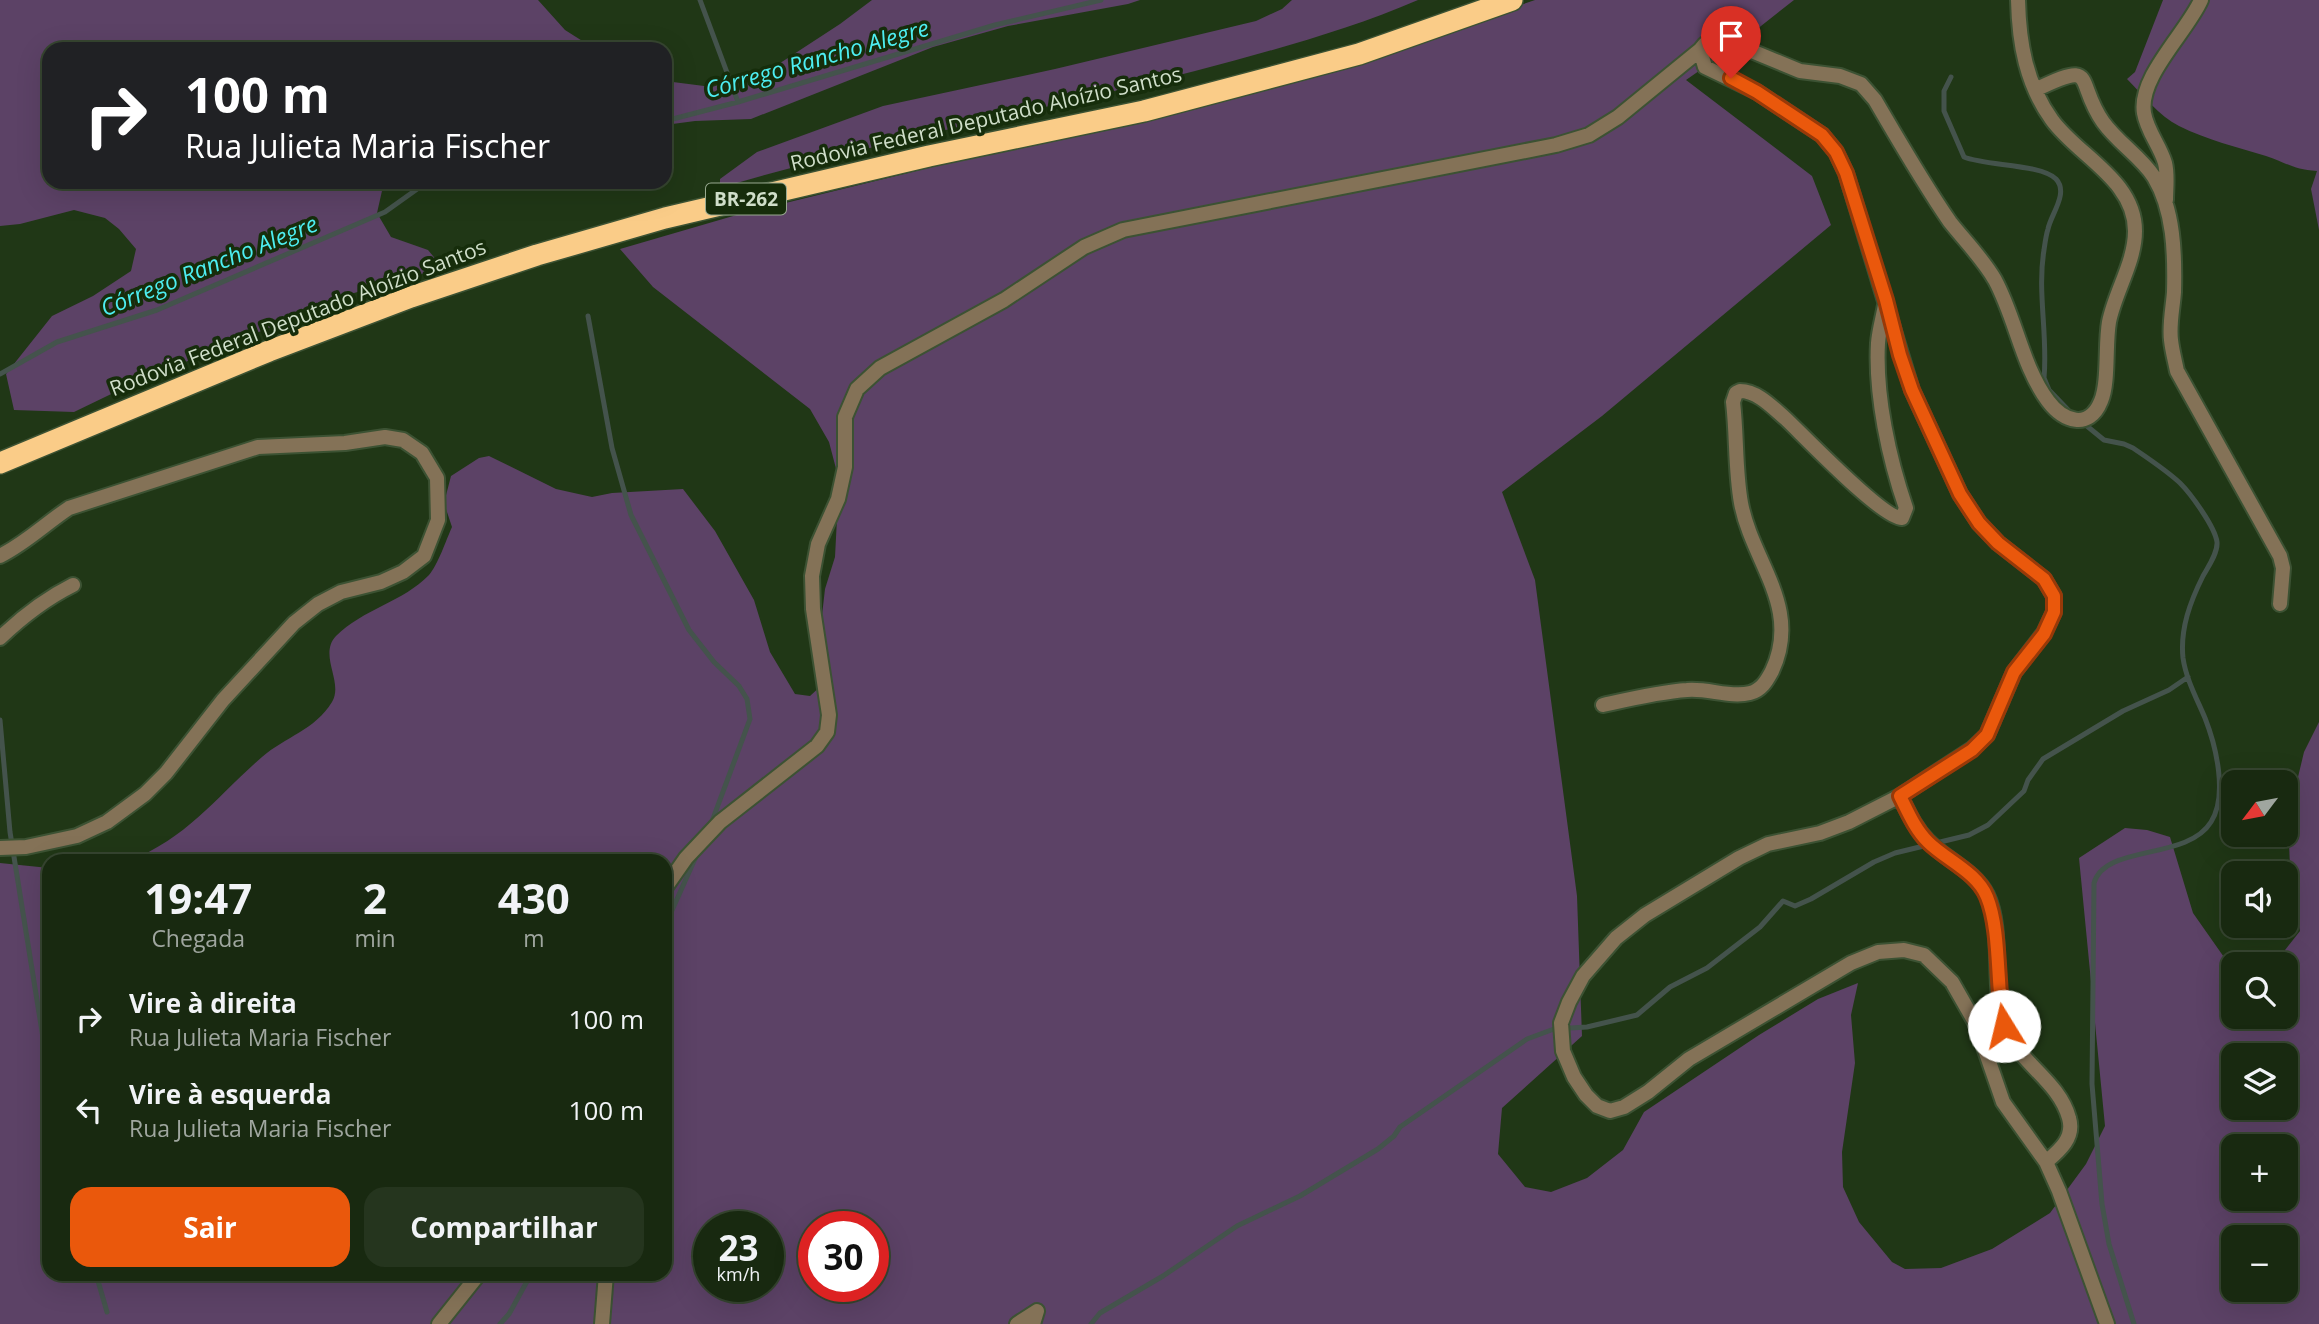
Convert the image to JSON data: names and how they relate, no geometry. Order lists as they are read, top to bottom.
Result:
{
  "streets": {
    "highway": ["Rodovia Federal Deputado Aloízio Santos", "BR-262"]
  },
  "water": ["Córrego Rancho Alegre"],
  "north": "bottom left",
  "page": {
    "turn": ["100 m", "Rua Julieta Maria Fischer"],
    "map_buttons": ["+", "−"],
    "eta": [
      "19:47",
      "Chegada",
      "2",
      "min",
      "430",
      "m"
    ],
    "list": [
      {
        "name": "Vire à direita",
        "note": "Rua Julieta Maria Fischer",
        "value": "100 m"
      },
      {
        "name": "Vire à esquerda",
        "note": "Rua Julieta Maria Fischer",
        "value": "100 m"
      }
    ],
    "buttons": ["Sair", "Compartilhar"],
    "speed": "23 km/h",
    "limit": "30"
  }
}
